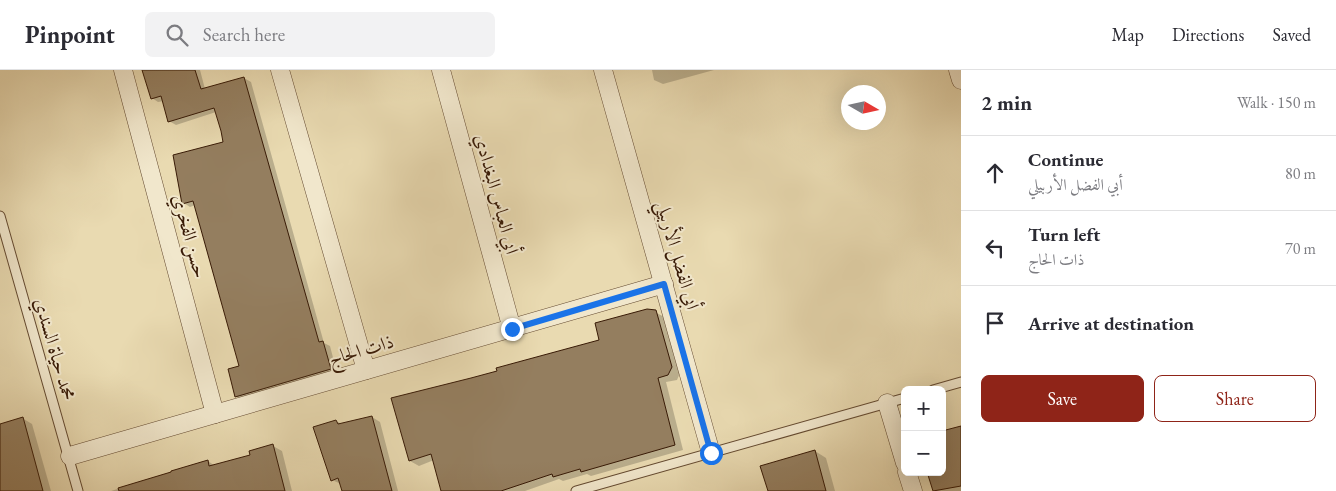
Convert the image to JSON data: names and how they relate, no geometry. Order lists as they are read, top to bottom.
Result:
{
  "streets": {
    "street": [
      "أبي العباس البغدادي",
      "حسن الفخري",
      "أبي الفضل الأربيلي",
      "ذات الحاج"
    ],
    "lane": ["محمد حياة السندي"]
  },
  "crossings": [
    ["أبي العباس البغدادي", "ذات الحاج"],
    ["حسن الفخري", "ذات الحاج"],
    ["أبي الفضل الأربيلي", "ذات الحاج"],
    ["محمد حياة السندي", "ذات الحاج"]
  ],
  "north": "right",
  "page": {
    "header": "Pinpoint",
    "search": "Search here",
    "nav": ["Map", "Directions", "Saved"],
    "heading": ["2 min", "Walk · 150 m"],
    "list": [
      ["Continue", "أبي الفضل الأربيلي", "80 m"],
      ["Turn left", "ذات الحاج", "70 m"],
      "Arrive at destination"
    ],
    "buttons": ["Save", "Share"],
    "map_buttons": ["+", "−"]
  }
}
